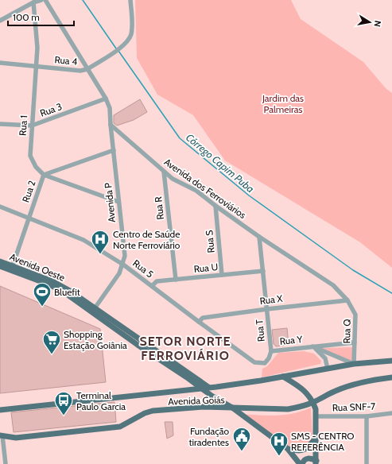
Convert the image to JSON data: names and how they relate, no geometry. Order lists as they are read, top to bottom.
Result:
{
  "streets": {
    "main road": ["Avenida Oeste", "Avenida Goiás"],
    "street": [
      "Rua 4",
      "Rua 3",
      "Rua 1",
      "Avenida dos Ferroviários",
      "Rua 2",
      "Avenida P",
      "Rua R",
      "Rua S",
      "Rua U",
      "Rua 5",
      "Rua X",
      "Rua T",
      "Rua Q",
      "Rua Y",
      "Rua SNF-7"
    ]
  },
  "crossings": [
    ["Rua 4", "Rua 1"],
    ["Rua 3", "Rua 1"],
    ["Rua 1", "Rua 2"],
    ["Rua 1", "Avenida P"],
    ["Avenida dos Ferroviários", "Avenida P"],
    ["Avenida dos Ferroviários", "Rua R"],
    ["Avenida dos Ferroviários", "Rua S"],
    ["Avenida dos Ferroviários", "Rua X"],
    ["Avenida dos Ferroviários", "Rua T"],
    ["Avenida dos Ferroviários", "Rua Q"],
    ["Rua 2", "Avenida P"],
    ["Rua 2", "Avenida Oeste"],
    ["Rua 2", "Rua 5"],
    ["Avenida P", "Avenida Oeste"],
    ["Avenida P", "Rua 5"],
    ["Rua R", "Rua U"],
    ["Rua S", "Rua U"],
    ["Avenida Oeste", "Avenida Goiás"],
    ["Rua U", "Rua 5"],
    ["Rua U", "Rua T"],
    ["Rua 5", "Rua X"],
    ["Rua 5", "Rua T"],
    ["Rua X", "Rua T"],
    ["Rua X", "Rua Q"],
    ["Rua T", "Rua Y"],
    ["Rua Q", "Rua Y"],
    ["Rua Q", "Avenida Goiás"],
    ["Rua Y", "Avenida Goiás"]
  ],
  "districts": ["SETOR NORTE FERROVIÁRIO"],
  "water": ["Córrego Capim Puba"],
  "parks": ["Jardim das Palmeiras"],
  "places": {
    "hospital": ["Centro de Saúde Norte Ferroviário", "SMS - CENTRO REFERÊNCIA"],
    "sports": ["Bluefit"],
    "supermarket": ["Shopping Estação Goiânia"],
    "bus stop": ["Terminal Paulo Garcia"],
    "public building": ["Fundação tiradentes"]
  },
  "scale_bar": "100 m",
  "north": "right"
}
